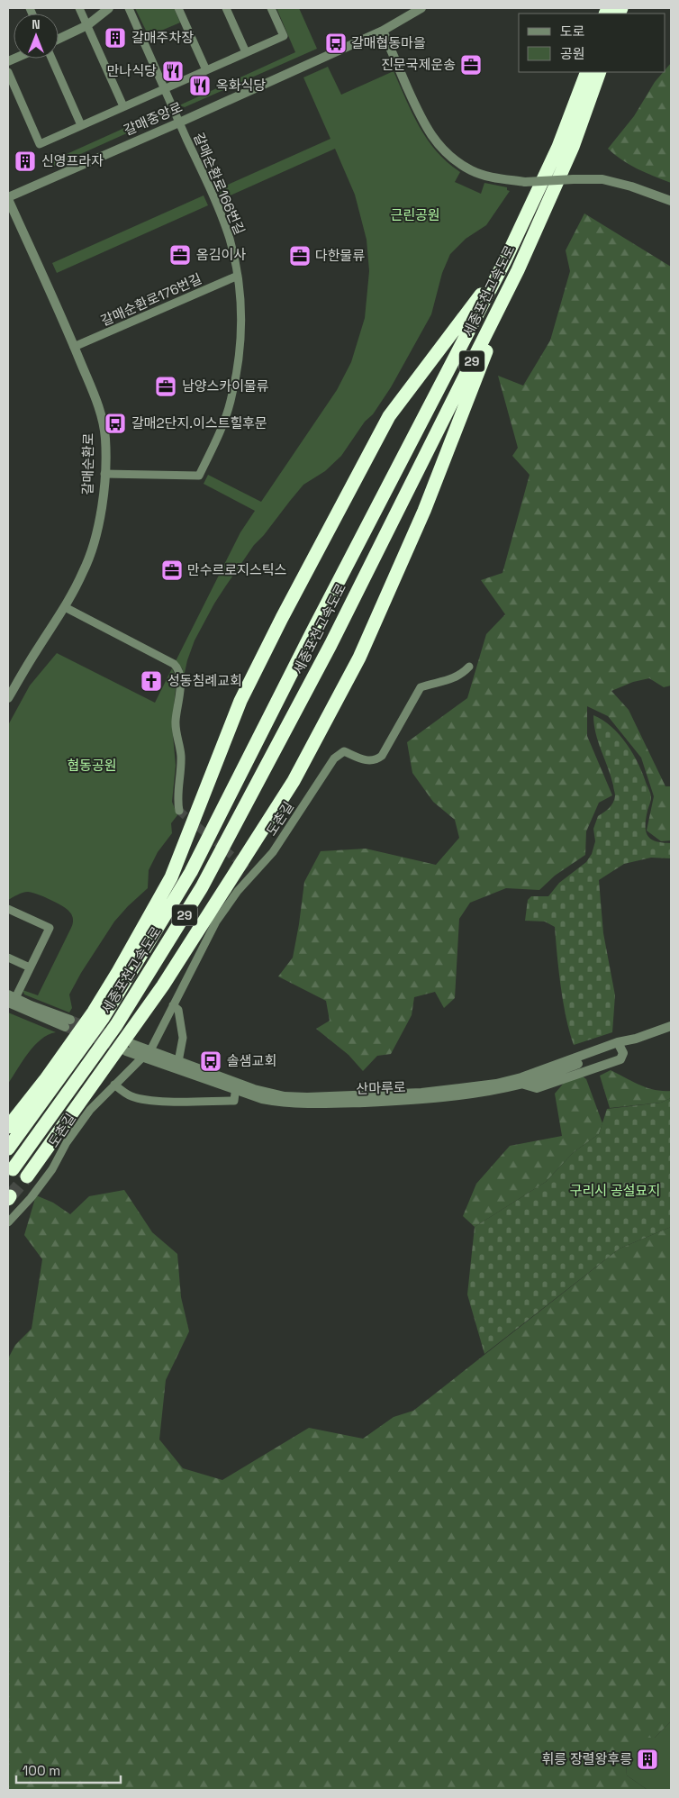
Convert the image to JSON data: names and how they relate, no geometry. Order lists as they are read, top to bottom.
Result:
{
  "streets": {
    "highway": ["세종포천고속도로", "29"],
    "street": [
      "갈매중앙로",
      "갈매순환로166번길",
      "갈매순환로176번길",
      "갈매순환로",
      "도촌길",
      "산마루로"
    ]
  },
  "crossings": [
    ["갈매중앙로", "갈매순환로166번길"],
    ["갈매중앙로", "갈매순환로"],
    ["갈매순환로166번길", "갈매순환로176번길"],
    ["갈매순환로166번길", "갈매순환로"],
    ["갈매순환로176번길", "갈매순환로"],
    ["도촌길", "산마루로"]
  ],
  "parks": ["근린공원", "협동공원", "구리시 공설묘지"],
  "places": {
    "building": ["갈매주차장", "신영프라자", "휘릉 장렬왕후릉"],
    "bus stop": ["갈매협동마을", "갈매2단지.이스트힐후문", "솔샘교회"],
    "office": [
      "진문국제운송",
      "옴김이사",
      "다한물류",
      "남양스카이물류",
      "만수르로지스틱스"
    ],
    "restaurant": ["만나식당", "옥화식당"],
    "church": ["성동침례교회"]
  },
  "legend": ["도로", "공원"],
  "scale_bar": "100 m",
  "north": "top"
}
